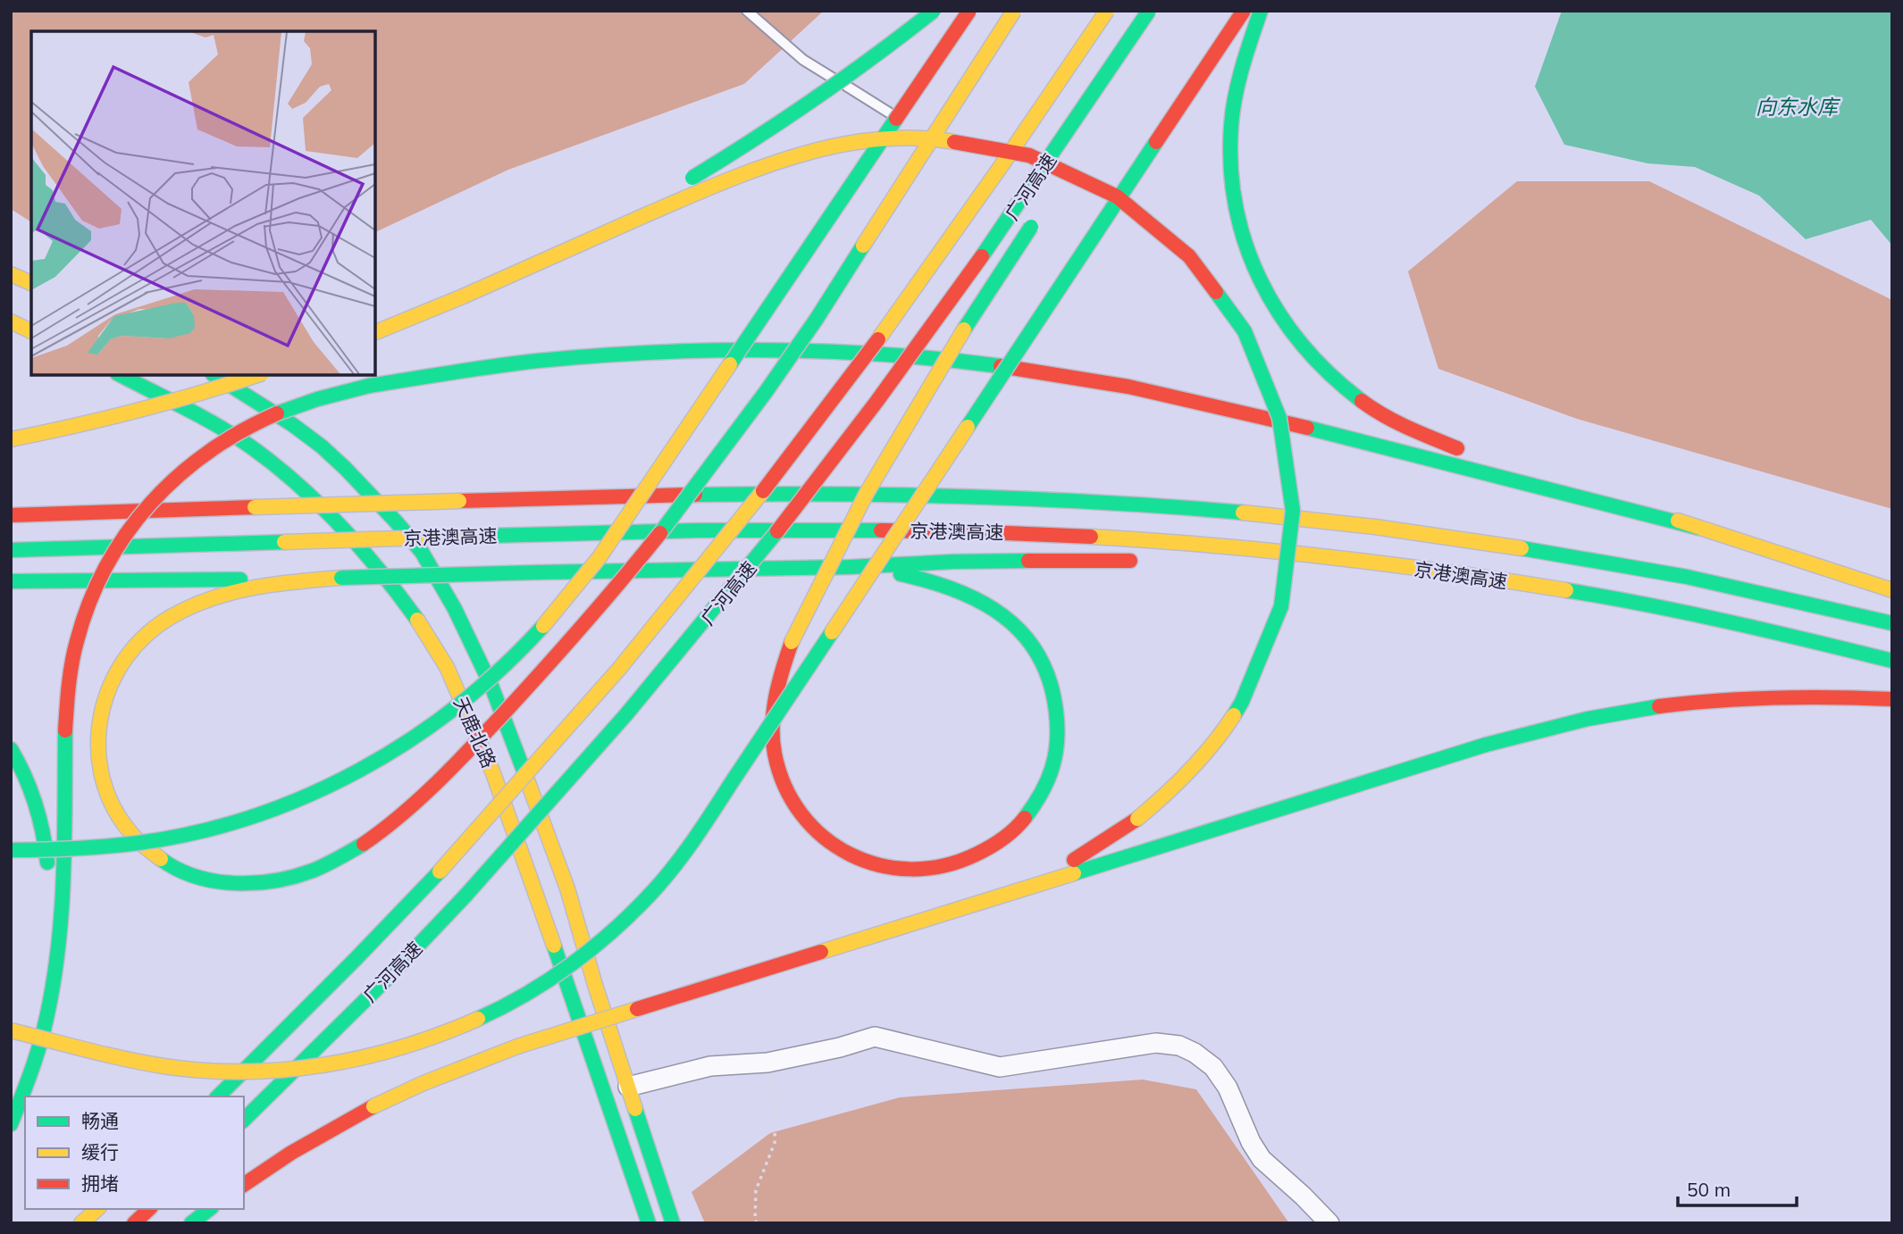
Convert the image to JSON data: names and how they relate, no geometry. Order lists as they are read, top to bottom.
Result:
{
  "streets": {
    "main road": ["广河高速", "京港澳高速", "天鹿北路"]
  },
  "water": ["向东水库"],
  "legend": ["畅通", "缓行", "拥堵"],
  "scale_bar": "50 m"
}
